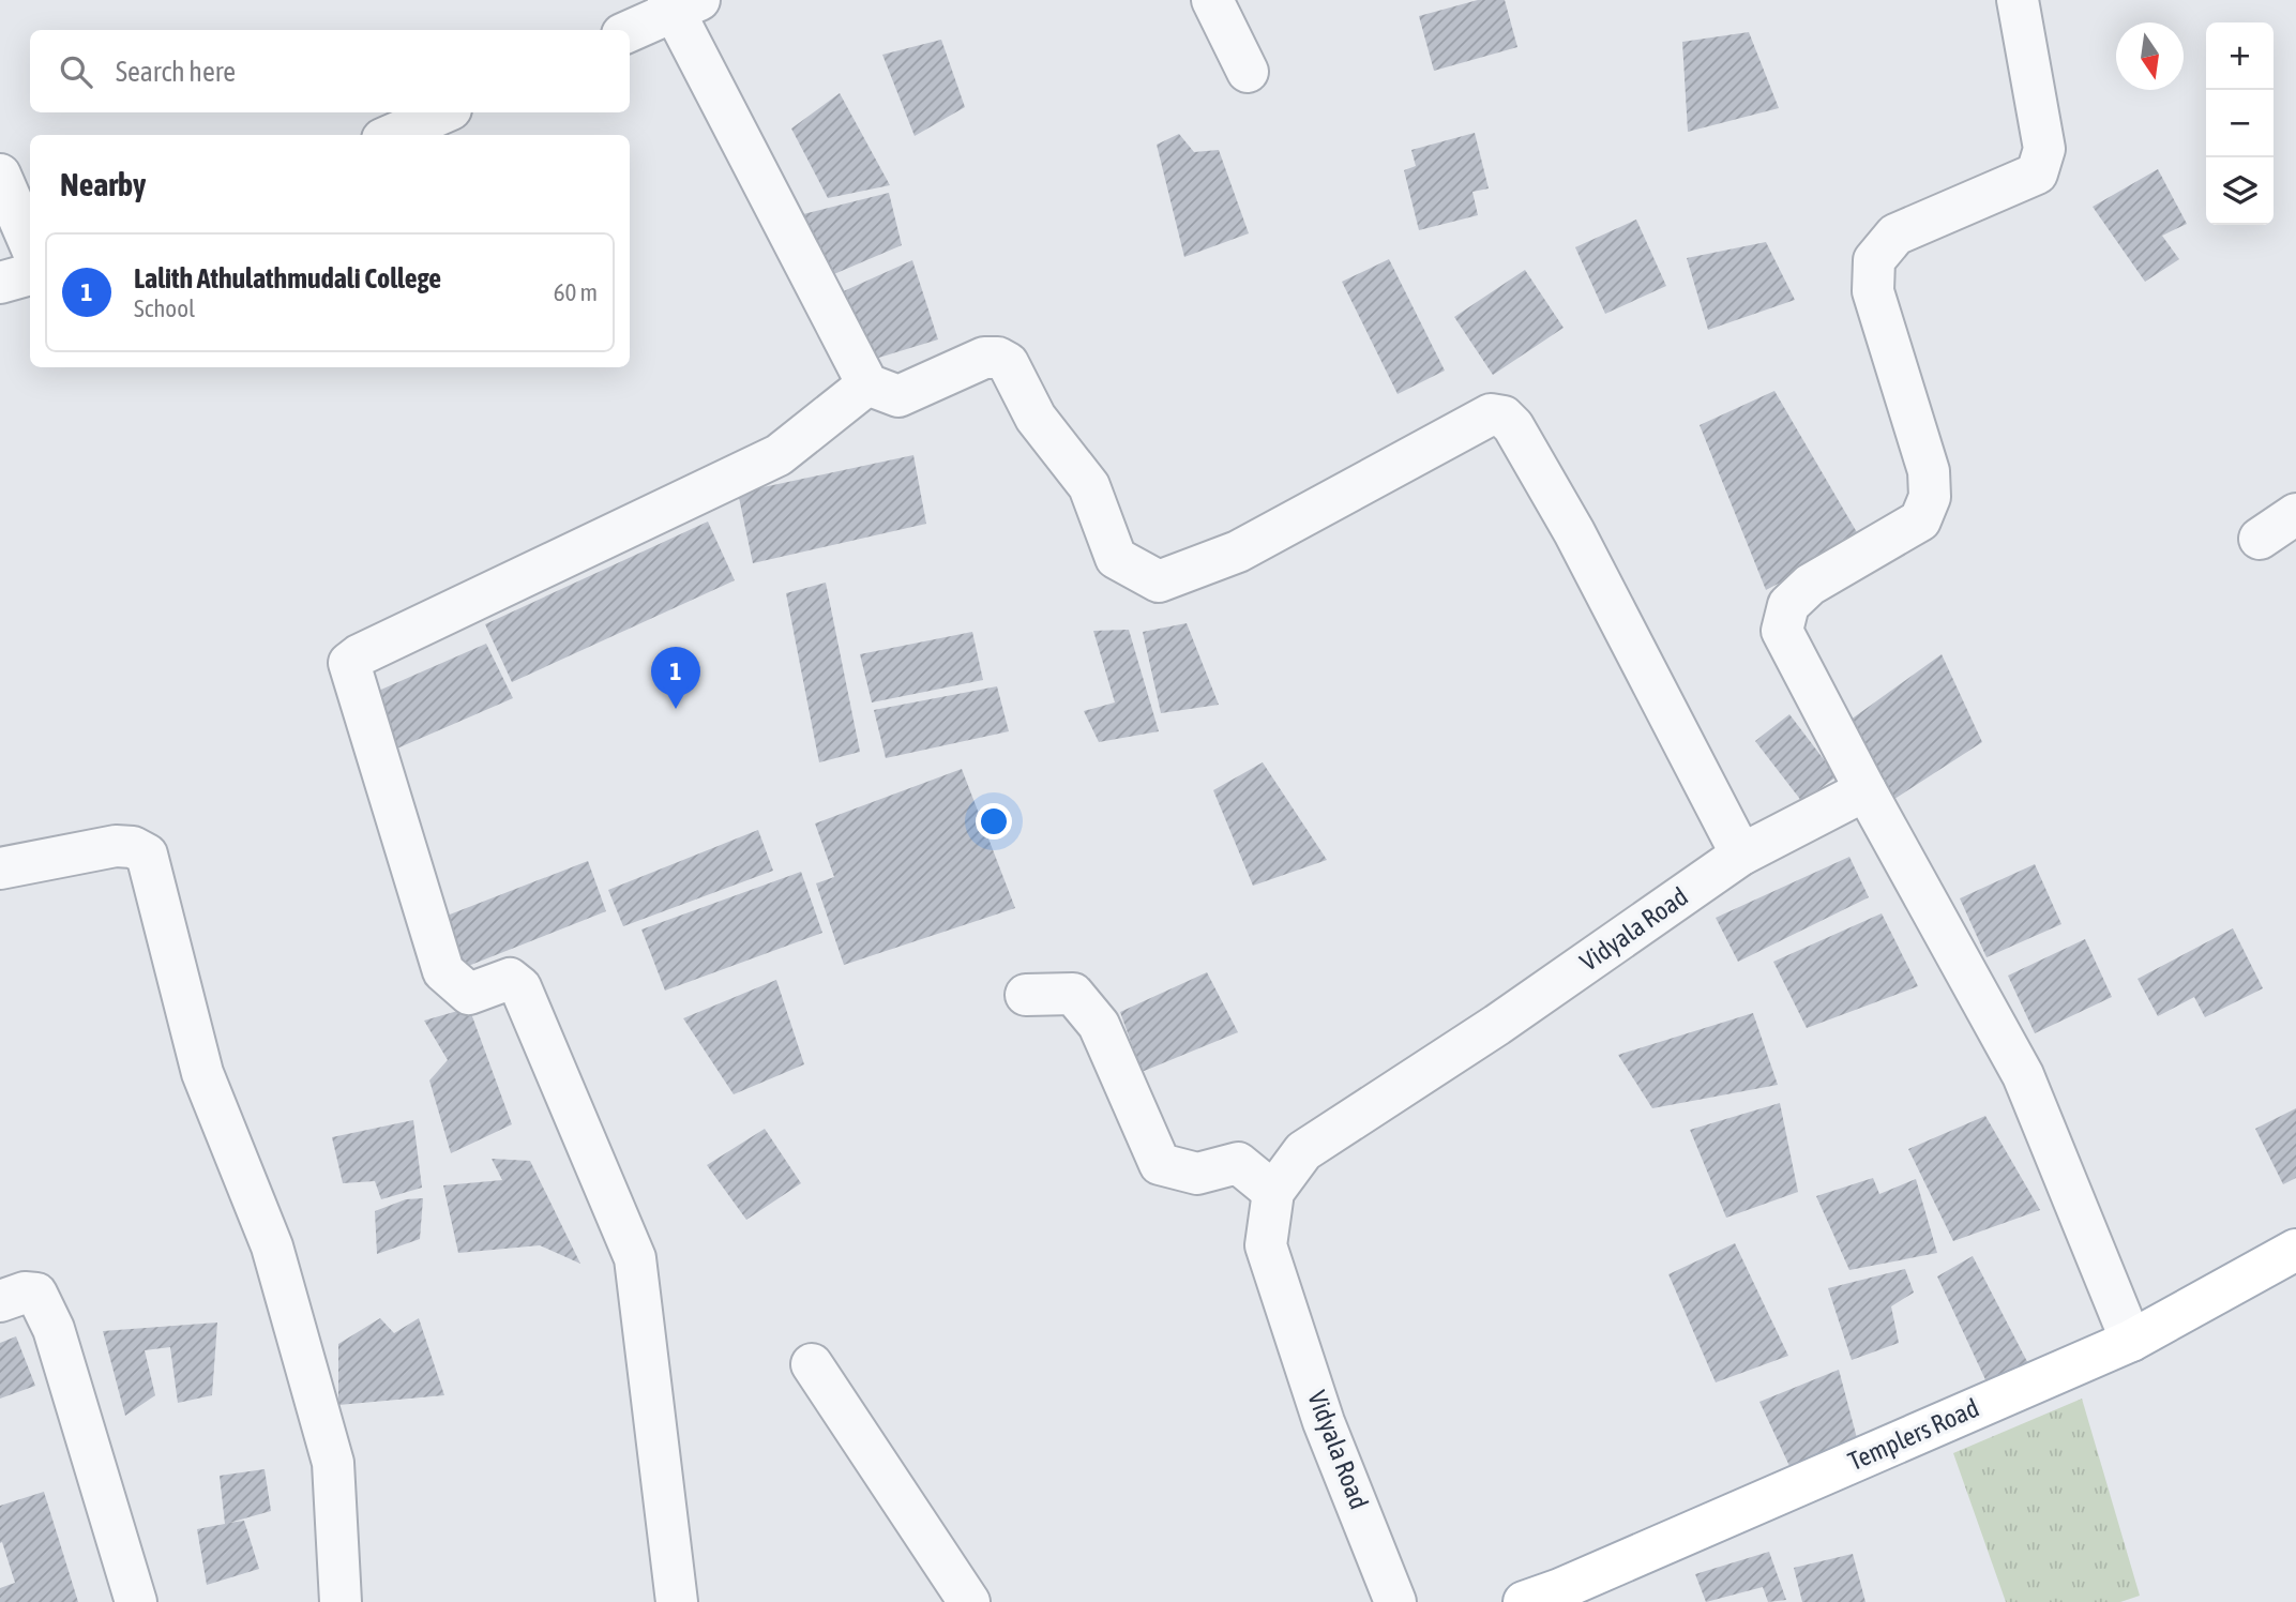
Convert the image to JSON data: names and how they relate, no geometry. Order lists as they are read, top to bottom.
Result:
{
  "streets": {
    "main road": ["Templers Road"],
    "street": ["Vidyala Road"]
  },
  "north": "bottom",
  "page": {
    "map_buttons": ["+", "−"],
    "search": "Search here",
    "heading": "Nearby",
    "list": [
      {
        "mark": "1",
        "name": "Lalith Athulathmudali College",
        "note": "School",
        "value": "60 m"
      }
    ],
    "pins": "1"
  }
}
